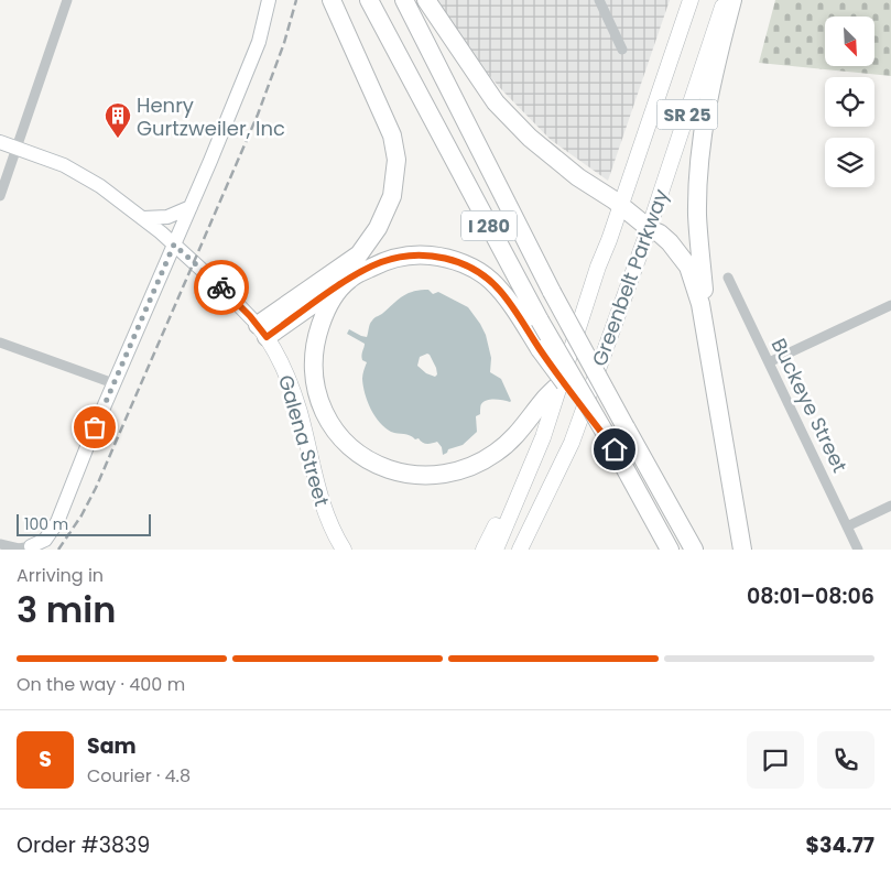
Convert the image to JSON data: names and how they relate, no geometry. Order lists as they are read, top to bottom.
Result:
{
  "streets": {
    "highway": ["I 280"],
    "main road": ["SR 25", "Greenbelt Parkway", "Galena Street"],
    "street": ["Buckeye Street"]
  },
  "places": {
    "building": ["Henry Gurtzweiler, Inc"]
  },
  "scale_bar": "100 m",
  "north": "bottom right",
  "page": {
    "scale": "100 m",
    "heading": ["3 min", "Arriving in", "08:01–08:06"],
    "panel": [
      "Sam",
      "Courier · 4.8",
      "Order #3839",
      "$34.77"
    ],
    "bar": "On the way · 400 m",
    "round": "S"
  }
}
